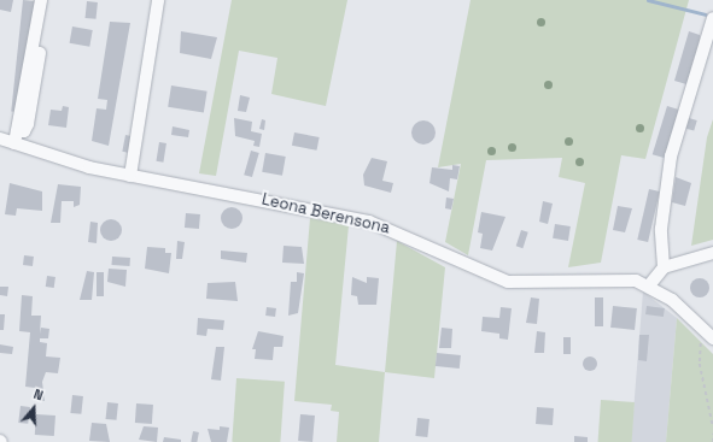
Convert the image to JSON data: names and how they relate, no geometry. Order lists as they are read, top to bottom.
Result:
{
  "streets": {
    "street": ["Leona Berensona"]
  },
  "north": "top"
}
